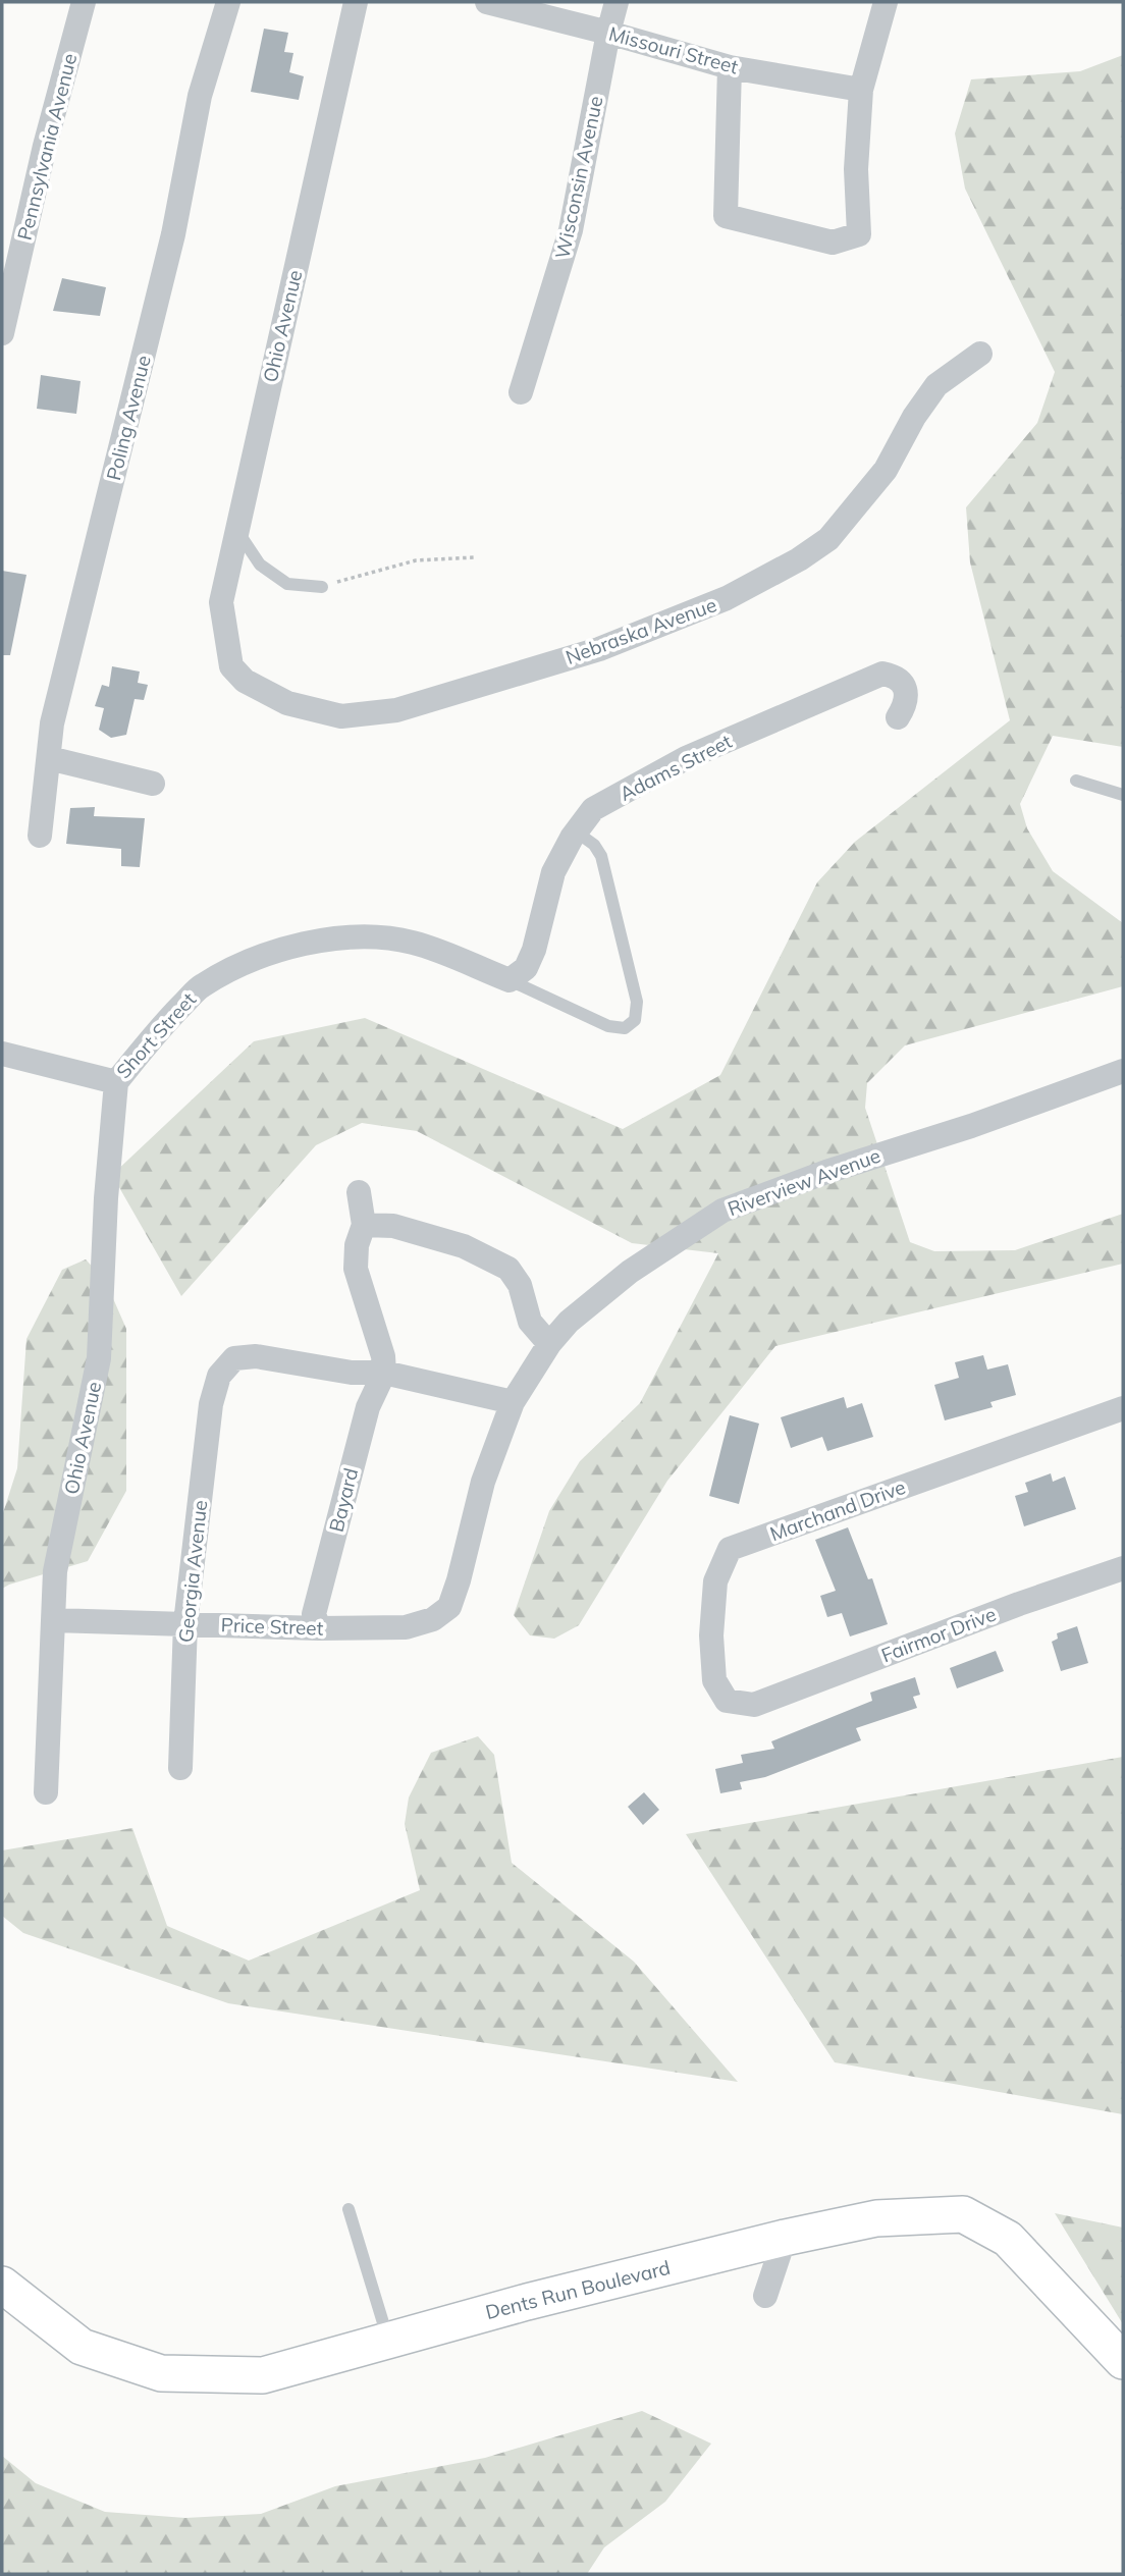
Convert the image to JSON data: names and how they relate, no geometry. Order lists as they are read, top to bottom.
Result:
{
  "streets": {
    "street": [
      "Missouri Street",
      "Pennsylvania Avenue",
      "Wisconsin Avenue",
      "Ohio Avenue",
      "Poling Avenue",
      "Nebraska Avenue",
      "Adams Street",
      "Short Street",
      "Riverview Avenue",
      "Bayard",
      "Marchand Drive",
      "Georgia Avenue",
      "Price Street",
      "Fairmor Drive",
      "Dents Run Boulevard"
    ]
  },
  "crossings": [
    ["Missouri Street", "Wisconsin Avenue"],
    ["Ohio Avenue", "Nebraska Avenue"],
    ["Ohio Avenue", "Short Street"],
    ["Ohio Avenue", "Price Street"],
    ["Adams Street", "Short Street"],
    ["Riverview Avenue", "Price Street"],
    ["Bayard", "Georgia Avenue"],
    ["Bayard", "Price Street"],
    ["Marchand Drive", "Fairmor Drive"],
    ["Georgia Avenue", "Price Street"]
  ]
}
